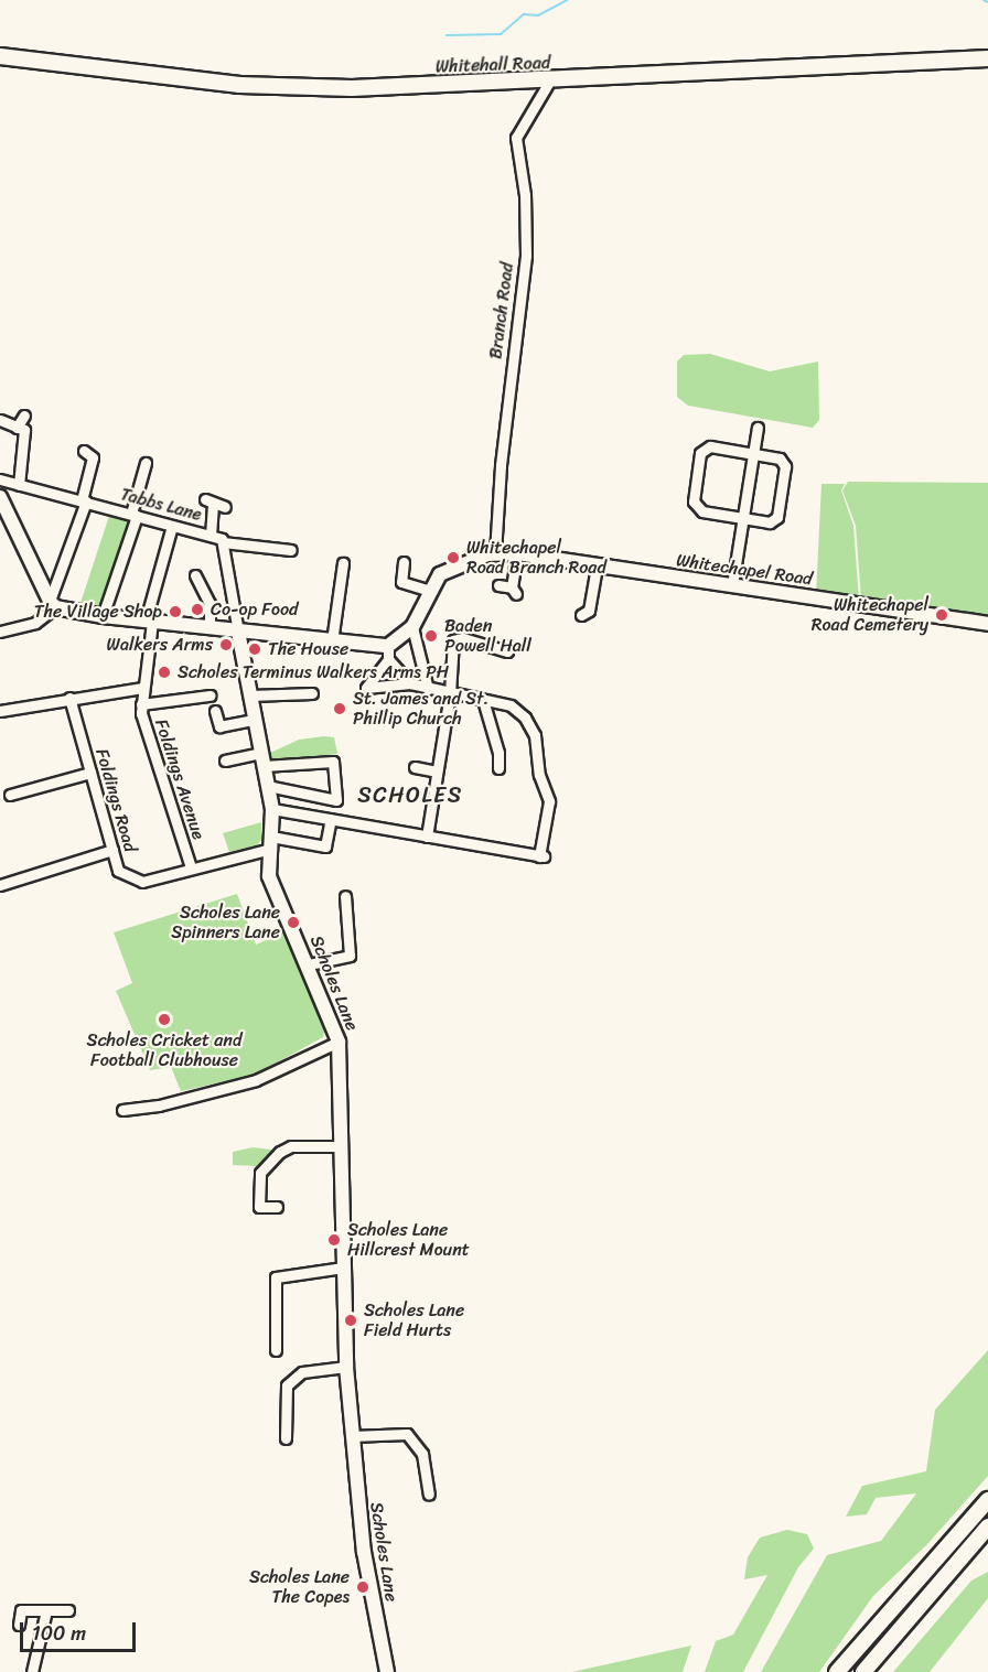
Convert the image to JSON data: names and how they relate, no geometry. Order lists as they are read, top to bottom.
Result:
{
  "streets": {
    "highway": ["Whitehall Road"],
    "main road": ["Whitechapel Road", "Scholes Lane"],
    "street": [
      "Branch Road",
      "Tabbs Lane",
      "Foldings Avenue",
      "Foldings Road"
    ]
  },
  "crossings": [
    ["Whitehall Road", "Branch Road"],
    ["Branch Road", "Whitechapel Road"],
    ["Tabbs Lane", "Foldings Avenue"],
    ["Foldings Avenue", "Foldings Road"],
    ["Foldings Road", "Scholes Lane"]
  ],
  "districts": ["SCHOLES"],
  "places": [
    "Whitechapel Road Branch Road",
    "Co-op Food",
    "The Village Shop",
    "Whitechapel Road Cemetery",
    "Baden Powell Hall",
    "Walkers Arms",
    "The House",
    "Scholes Terminus Walkers Arms PH",
    "St. James and St. Phillip Church",
    "Scholes Lane Spinners Lane",
    "Scholes Cricket and Football Clubhouse",
    "Scholes Lane Hillcrest Mount",
    "Scholes Lane Field Hurts",
    "Scholes Lane The Copes"
  ],
  "scale_bar": "100 m"
}
